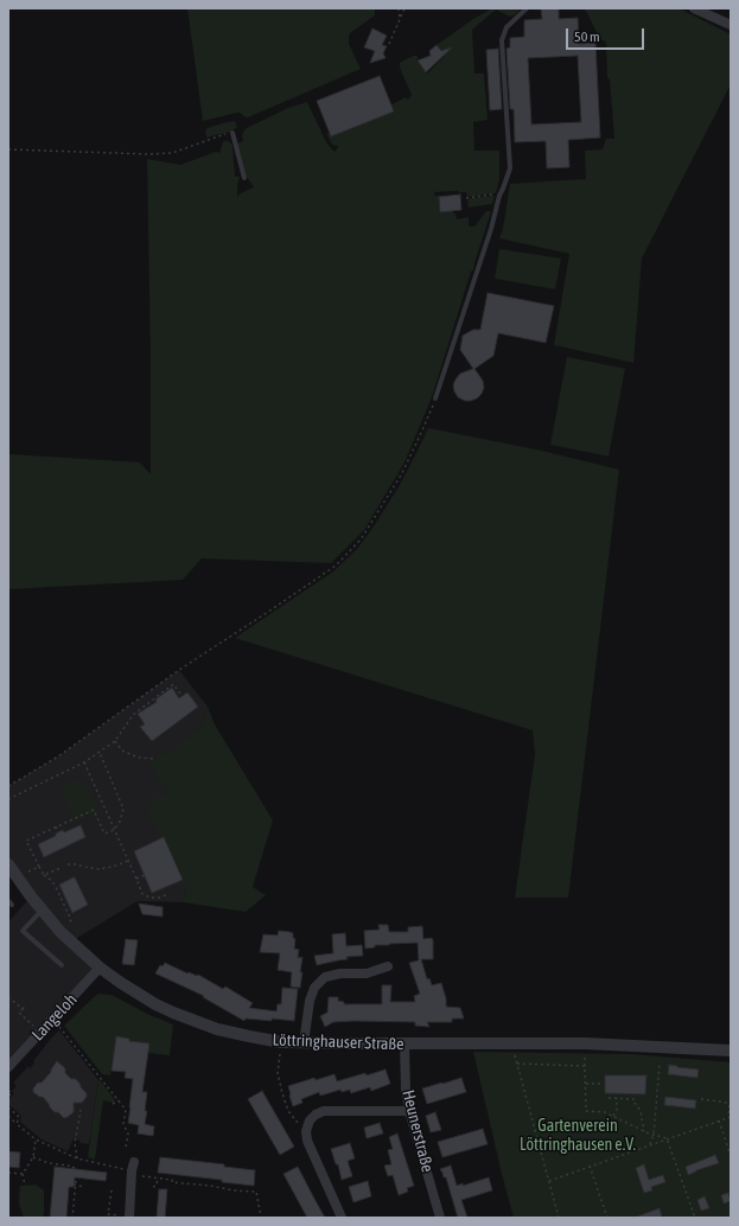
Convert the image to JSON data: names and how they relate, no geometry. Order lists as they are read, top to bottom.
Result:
{
  "streets": {
    "street": ["Langeloh", "Löttringhauser Straße", "Heunerstraße"]
  },
  "crossings": [
    ["Langeloh", "Löttringhauser Straße"],
    ["Löttringhauser Straße", "Heunerstraße"]
  ],
  "parks": ["Gartenverein Löttringhausen e.V."],
  "scale_bar": "50 m"
}
